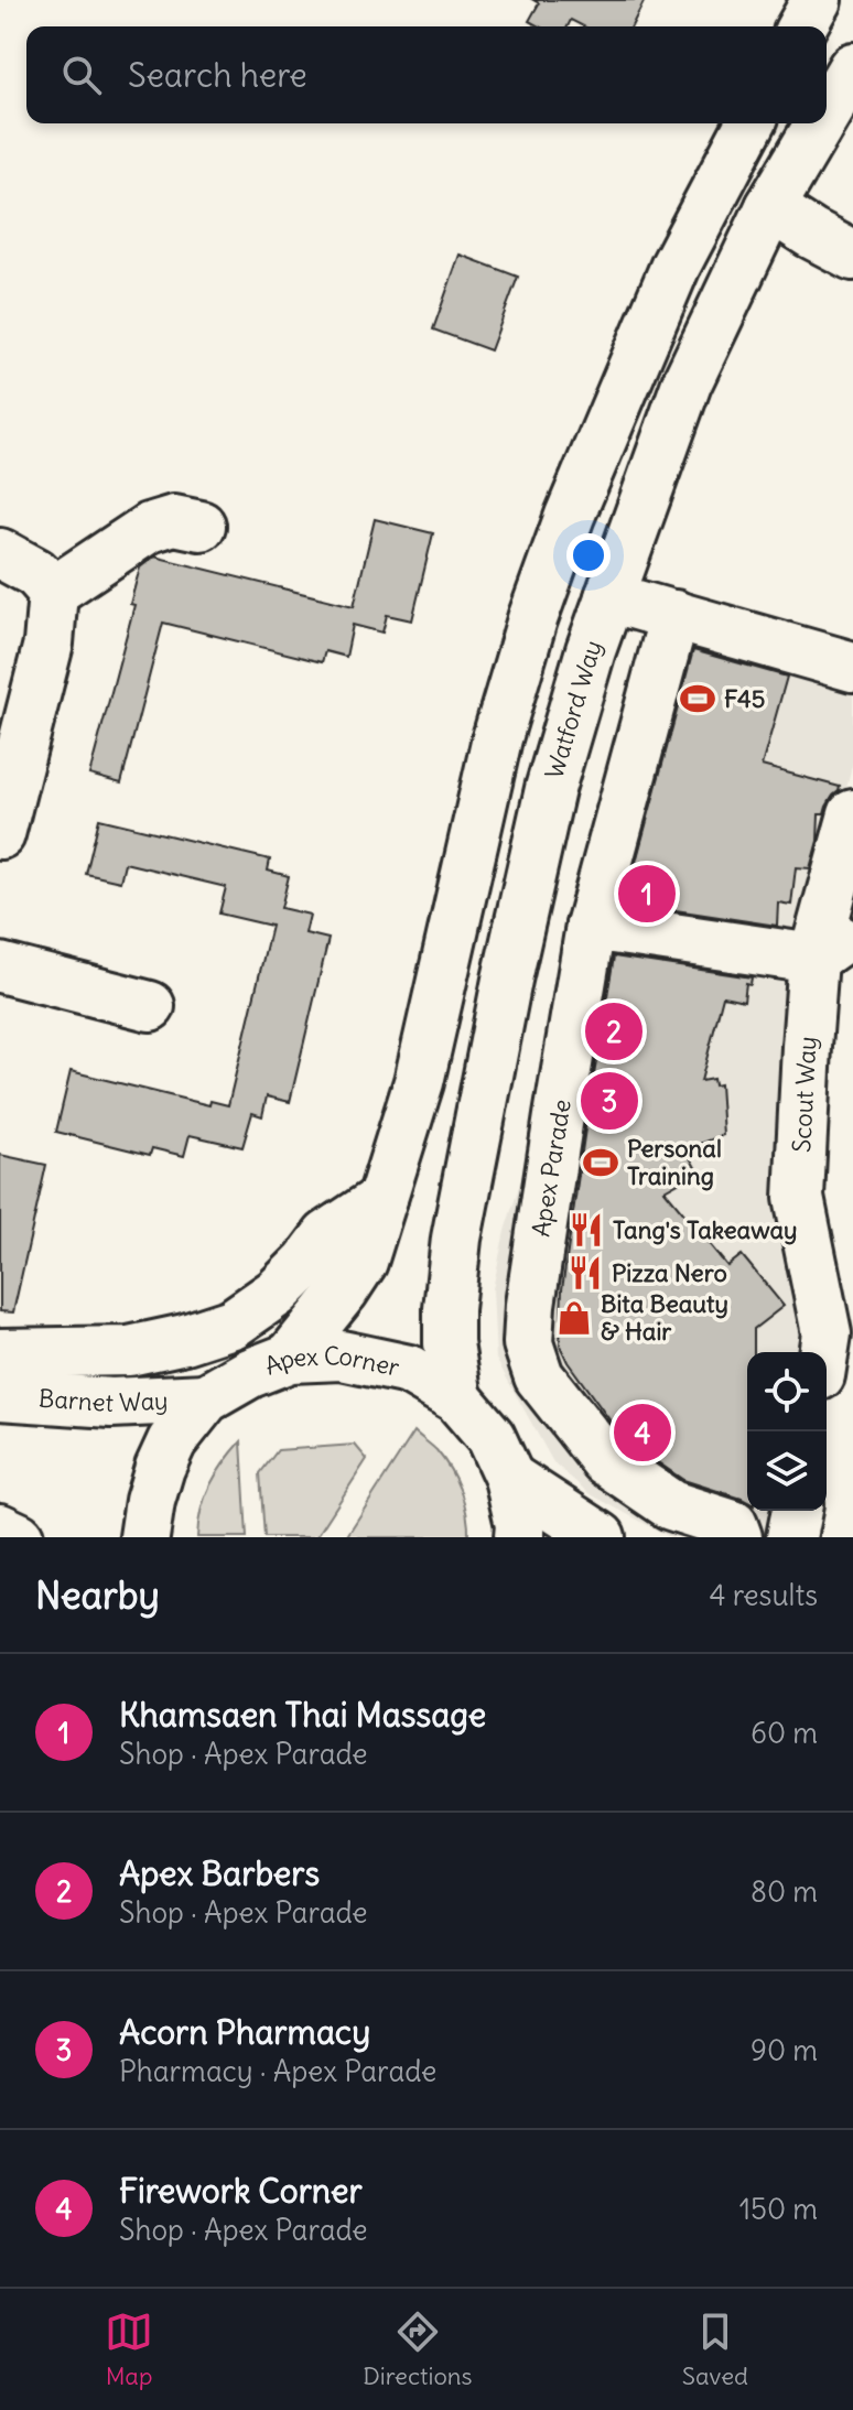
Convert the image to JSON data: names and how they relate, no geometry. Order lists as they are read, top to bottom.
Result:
{
  "streets": {
    "main road": [
      "Watford Way",
      "Scout Way",
      "Apex Parade",
      "Apex Corner",
      "Barnet Way"
    ]
  },
  "crossings": [
    ["Watford Way", "Apex Corner"],
    ["Apex Corner", "Barnet Way"]
  ],
  "places": {
    "sports": ["F45", "Personal Training"],
    "restaurant": ["Tang's Takeaway", "Pizza Nero"],
    "shop": ["Bita Beauty & Hair"]
  },
  "page": {
    "search": "Search here",
    "pins": [
      "1",
      "2",
      "3",
      "4"
    ],
    "heading": ["Nearby", "4 results"],
    "list": [
      {
        "mark": "1",
        "name": "Khamsaen Thai Massage",
        "note": "Shop · Apex Parade",
        "value": "60 m"
      },
      {
        "mark": "2",
        "name": "Apex Barbers",
        "note": "Shop · Apex Parade",
        "value": "80 m"
      },
      {
        "mark": "3",
        "name": "Acorn Pharmacy",
        "note": "Pharmacy · Apex Parade",
        "value": "90 m"
      },
      {
        "mark": "4",
        "name": "Firework Corner",
        "note": "Shop · Apex Parade",
        "value": "150 m"
      }
    ],
    "nav": ["Map", "Directions", "Saved"]
  }
}
